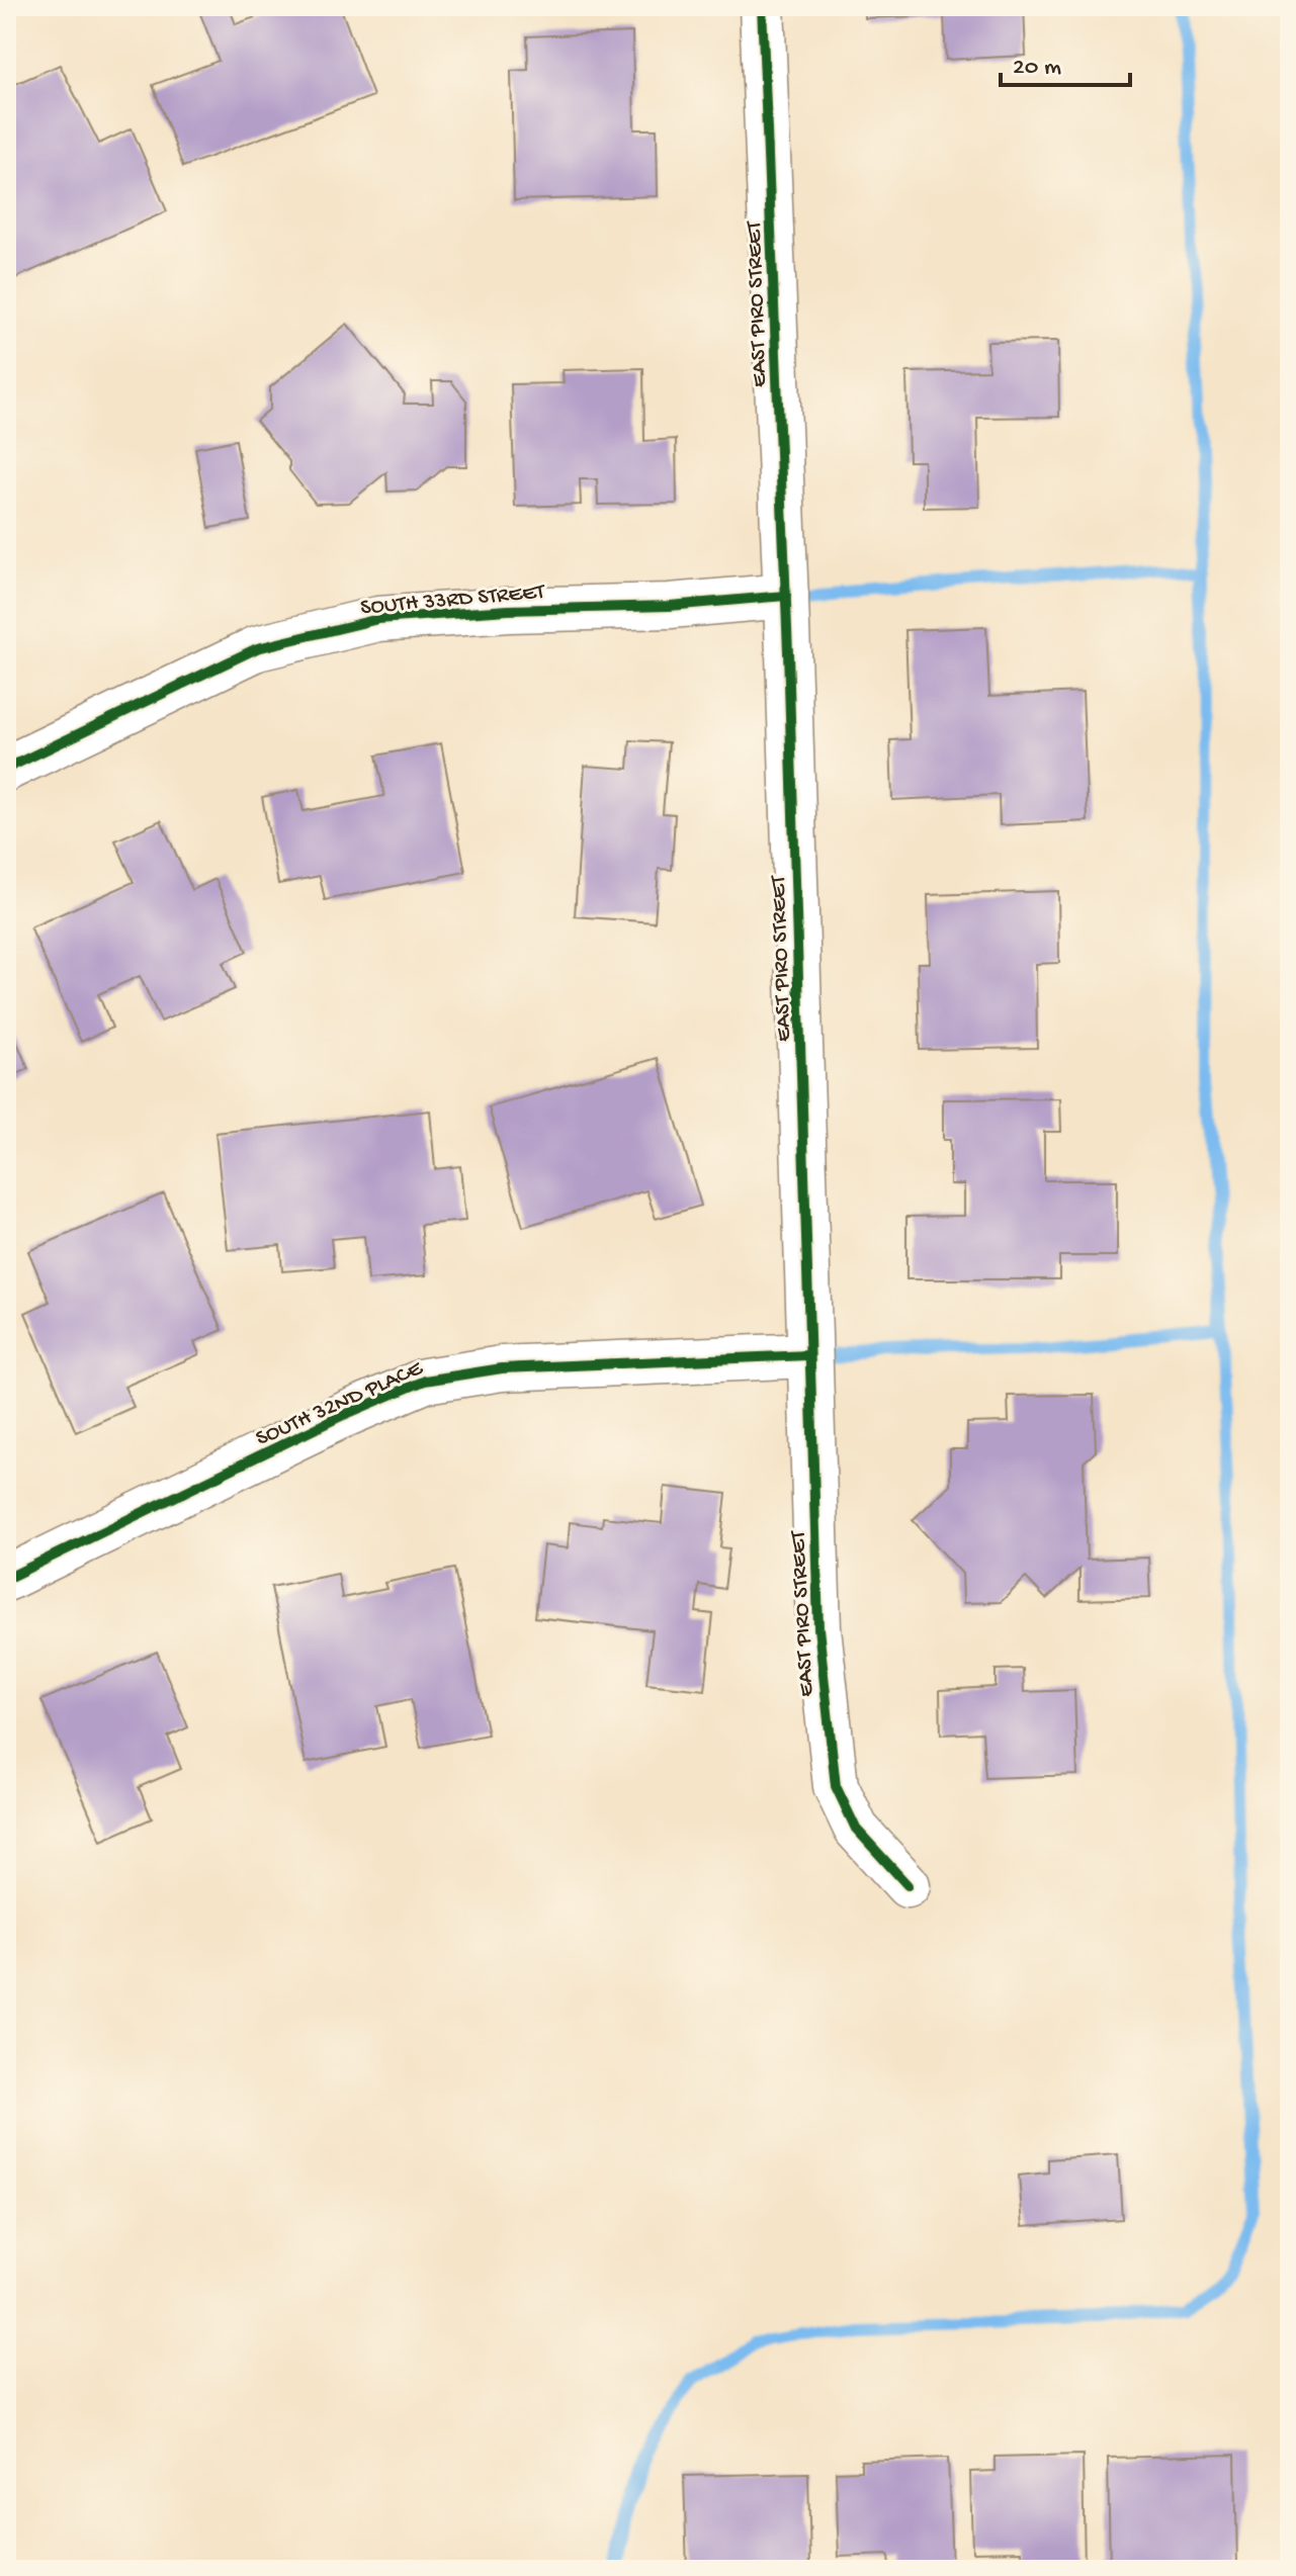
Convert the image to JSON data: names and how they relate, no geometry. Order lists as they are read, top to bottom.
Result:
{
  "streets": {
    "street": ["EAST PIRO STREET", "SOUTH 33RD STREET", "SOUTH 32ND PLACE"]
  },
  "crossings": [
    ["EAST PIRO STREET", "SOUTH 33RD STREET"],
    ["EAST PIRO STREET", "SOUTH 32ND PLACE"]
  ],
  "scale_bar": "20 m"
}
